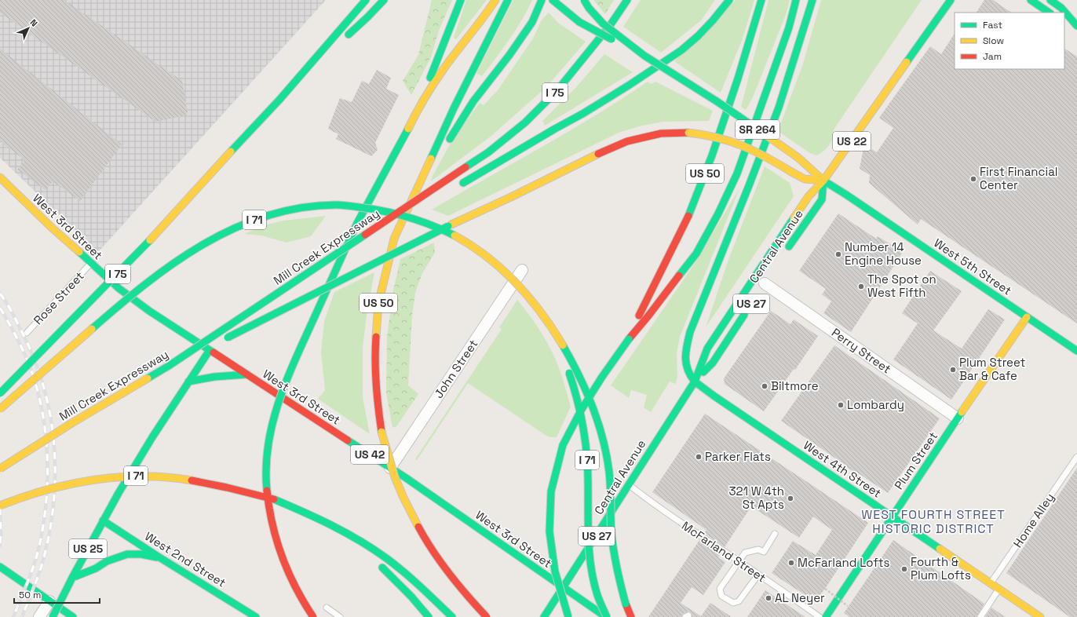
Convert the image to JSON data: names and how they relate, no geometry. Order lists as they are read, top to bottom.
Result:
{
  "streets": {
    "main road": [
      "I 75",
      "SR 264",
      "US 22",
      "US 50",
      "I 71",
      "West 3rd Street",
      "Central Avenue",
      "Mill Creek Expressway",
      "West 5th Street",
      "US 27",
      "US 42",
      "Plum Street",
      "West 4th Street",
      "US 25",
      "West 2nd Street"
    ],
    "street": ["Perry Street", "John Street"],
    "lane": ["Rose Street", "Home Alley", "McFarland Street"]
  },
  "crossings": [
    ["SR 264", "Central Avenue"],
    ["SR 264", "West 5th Street"],
    ["I 71", "West 3rd Street"],
    ["West 3rd Street", "Central Avenue"],
    ["West 3rd Street", "Rose Street"],
    ["West 3rd Street", "John Street"],
    ["West 3rd Street", "US 25"],
    ["Central Avenue", "West 5th Street"],
    ["Central Avenue", "West 4th Street"],
    ["Central Avenue", "McFarland Street"],
    ["West 5th Street", "Plum Street"],
    ["Perry Street", "Plum Street"],
    ["Plum Street", "West 4th Street"],
    ["West 4th Street", "Home Alley"],
    ["US 25", "West 2nd Street"]
  ],
  "districts": ["WEST FOURTH STREET HISTORIC DISTRICT"],
  "places": [
    "First Financial Center",
    "Number 14 Engine House",
    "The Spot on West Fifth",
    "Plum Street Bar & Cafe",
    "Biltmore",
    "Lombardy",
    "Parker Flats",
    "321 W 4th St Apts",
    "McFarland Lofts",
    "Fourth & Plum Lofts",
    "AL Neyer"
  ],
  "legend": ["Fast", "Slow", "Jam"],
  "scale_bar": "50 m",
  "north": "top right"
}
